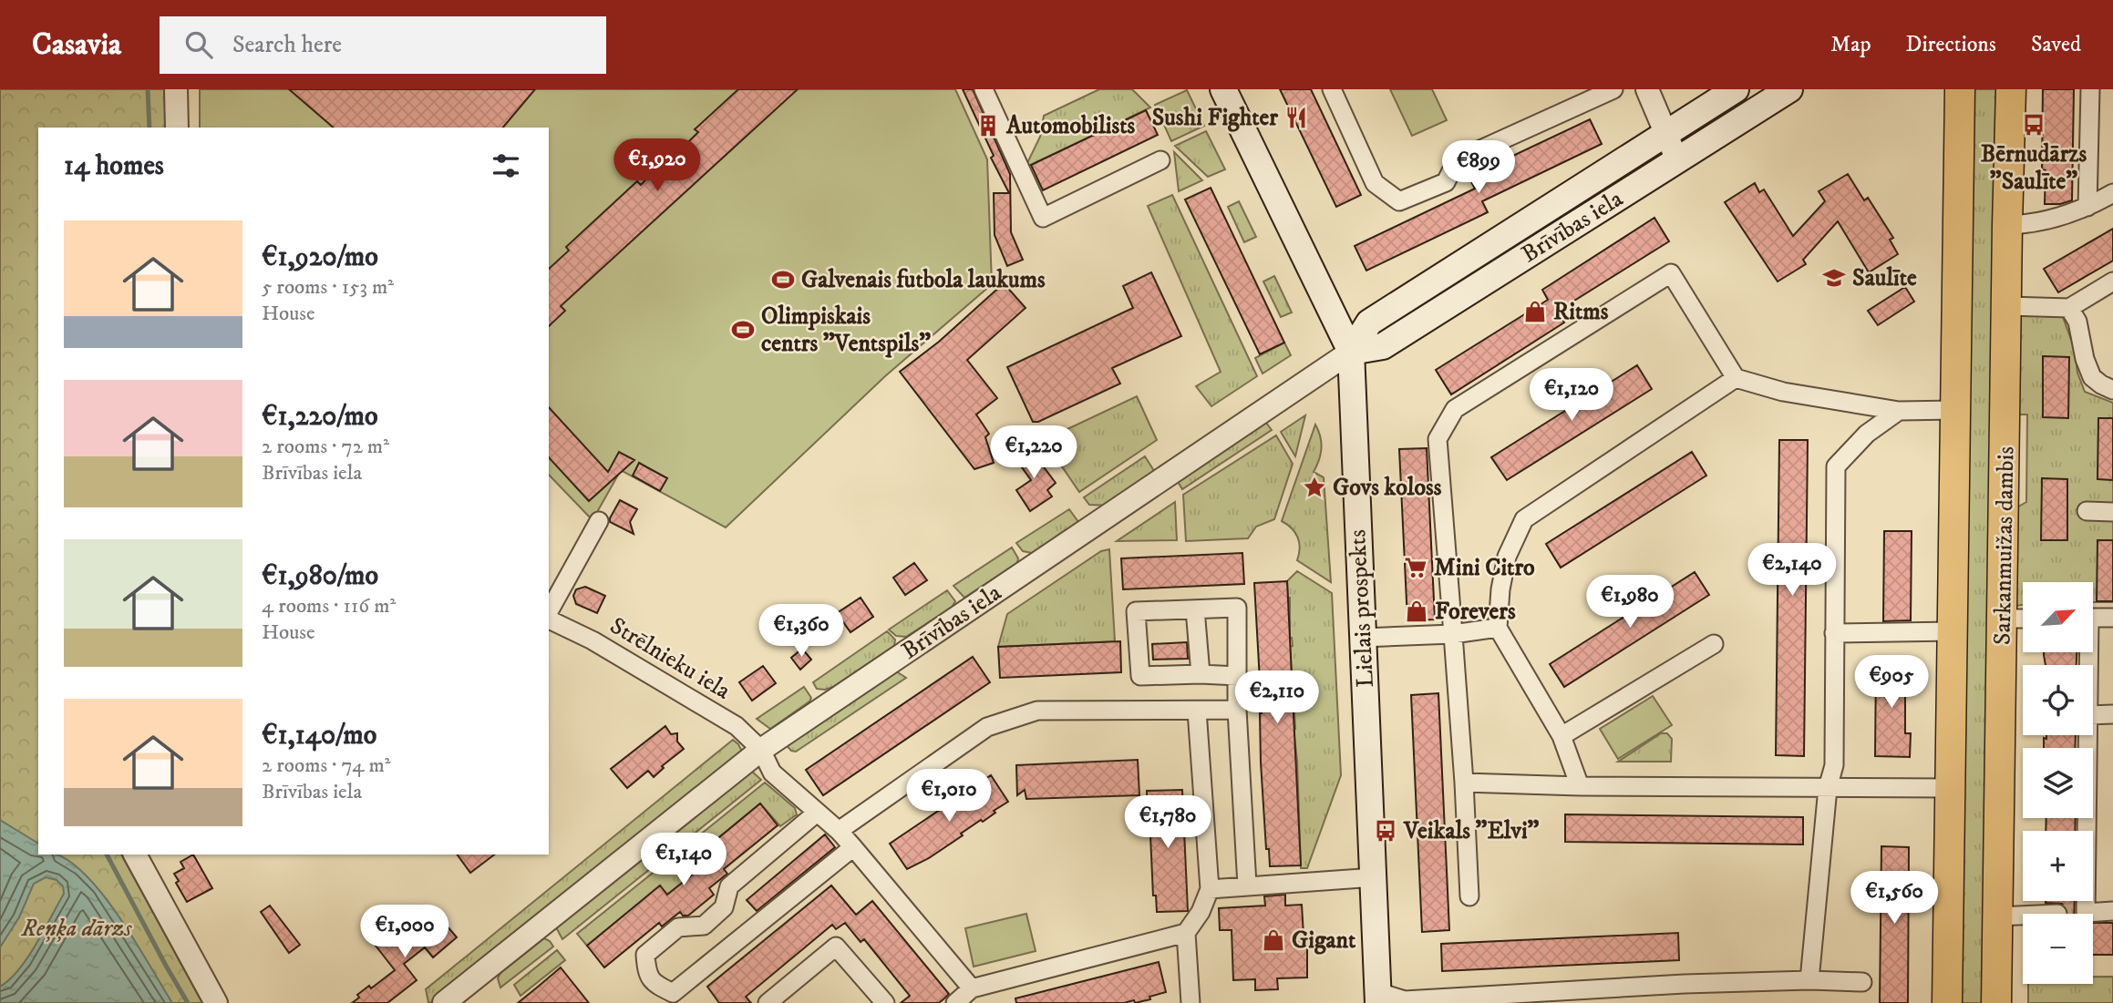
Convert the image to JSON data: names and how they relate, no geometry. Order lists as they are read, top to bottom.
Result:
{
  "streets": {
    "main road": ["Brīvības iela", "Sarkanmuižas dambis", "Lielais prospekts"],
    "street": ["Strēlnieku iela"]
  },
  "crossings": [
    ["Brīvības iela", "Lielais prospekts"],
    ["Brīvības iela", "Strēlnieku iela"]
  ],
  "parks": ["Reņķa dārzs"],
  "places": {
    "restaurant": ["Sushi Fighter"],
    "bus stop": ["Bērnudārzs \"Saulīte\"", "Veikals \"Elvi\""],
    "building": ["Automobilists"],
    "school or university": ["Saulīte"],
    "sports": ["Galvenais futbola laukums", "Olimpiskais centrs \"Ventspils\""],
    "shop": ["Ritms", "Forevers", "Gigant"],
    "place": ["Govs koloss"],
    "supermarket": ["Mini Citro"]
  },
  "north": "top right",
  "page": {
    "header": "Casavia",
    "search": "Search here",
    "nav": ["Map", "Directions", "Saved"],
    "heading": "14 homes",
    "price": [
      "€1,920",
      "€899",
      "€1,120",
      "€1,220",
      "€2,140",
      "€1,980",
      "€1,360",
      "€905",
      "€2,110",
      "€1,010",
      "€1,780",
      "€1,140",
      "€1,560",
      "€1,000"
    ],
    "list": [
      {
        "name": "€1,920/mo",
        "note": "5 rooms · 153 m² · House"
      },
      {
        "name": "€1,220/mo",
        "note": "2 rooms · 72 m² · Brīvības iela"
      },
      {
        "name": "€1,980/mo",
        "note": "4 rooms · 116 m² · House"
      },
      {
        "name": "€1,140/mo",
        "note": "2 rooms · 74 m² · Brīvības iela"
      }
    ],
    "map_buttons": ["+", "−"]
  }
}
